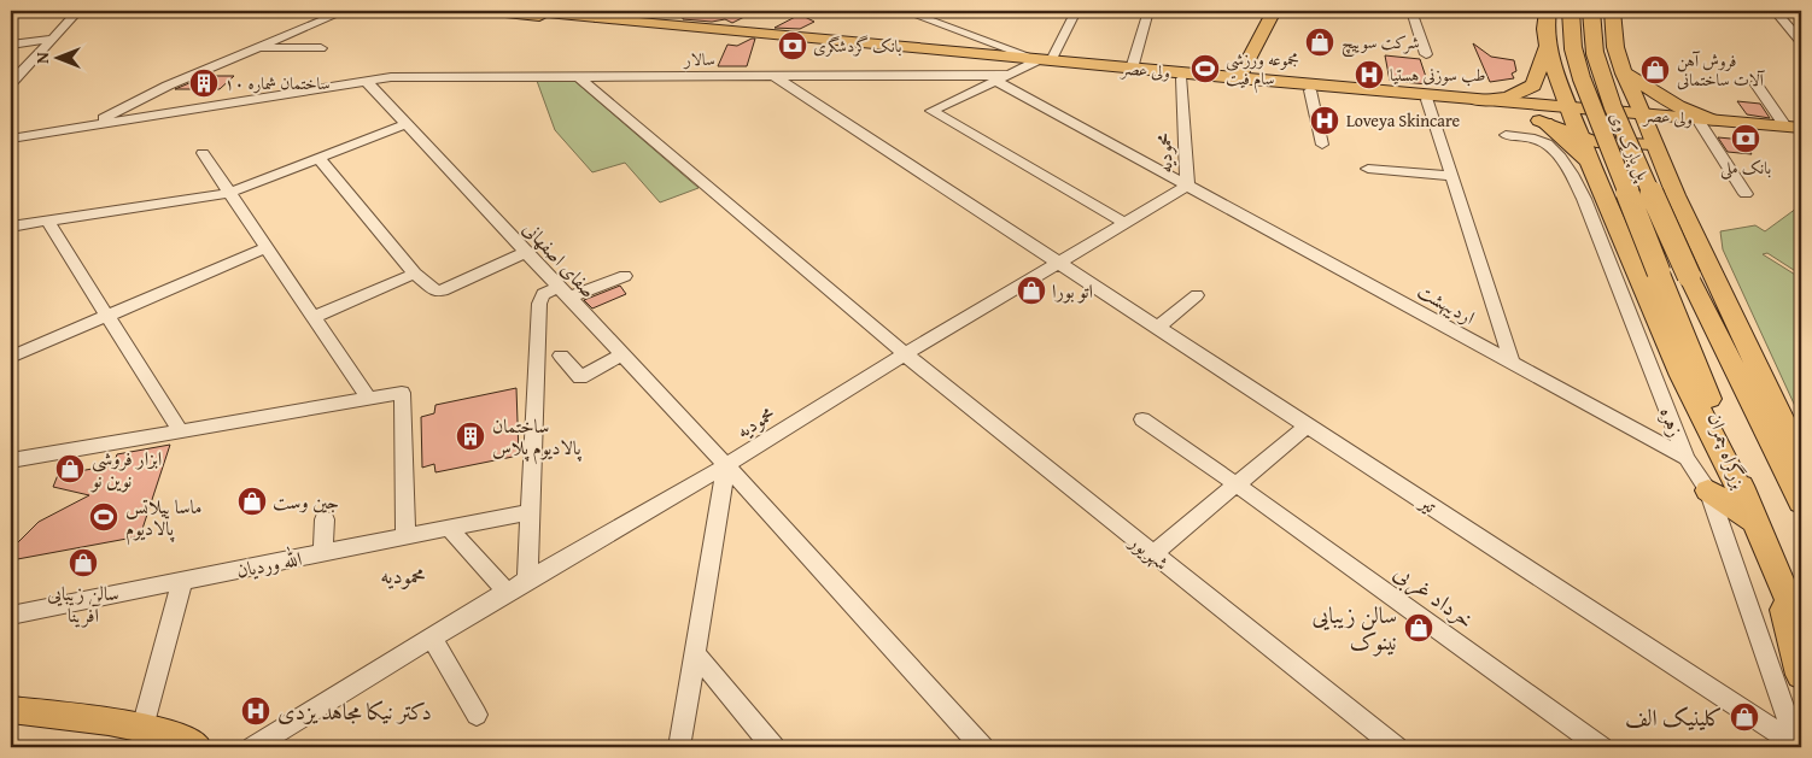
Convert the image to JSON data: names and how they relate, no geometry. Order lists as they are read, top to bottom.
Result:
{
  "streets": {
    "highway": ["پل پارک وی", "بزرگراه چمران"],
    "main road": ["ولی عصر"],
    "street": [
      "سالار",
      "محمودیه",
      "صفای اصفهانی",
      "اردیبهشت",
      "زهره",
      "تیر",
      "شهریور",
      "الله وردیان",
      "خرداد غربی"
    ]
  },
  "crossings": [
    ["سالار", "ولی عصر"],
    ["سالار", "صفای اصفهانی"],
    ["سالار", "تیر"],
    ["سالار", "شهریور"],
    ["ولی عصر", "محمودیه"],
    ["پل پارک وی", "بزرگراه چمران"],
    ["محمودیه", "صفای اصفهانی"],
    ["محمودیه", "اردیبهشت"],
    ["محمودیه", "تیر"],
    ["محمودیه", "شهریور"],
    ["اردیبهشت", "زهره"],
    ["زهره", "تیر"]
  ],
  "districts": ["محمودیه"],
  "places": {
    "shop": [
      "شرکت سوییچ",
      "فروش آهن آلات ساختمانی",
      "اتو بورا",
      "ابزار فروشی نوین نو",
      "جین وست",
      "سالن زیبایی آفرینا",
      "سالن زیبایی نینوک",
      "کلینیک الف"
    ],
    "bank": ["بانک گردشگری", "بانک ملی"],
    "sports": ["مجموعه ورزشی سام فیت", "ماسا پیلاتس پالادیوم"],
    "hospital": ["طب سوزنی هستیا", "Loveya Skincare", "دکتر نیکا مجاهد یزدی"],
    "building": ["ساختمان شماره ۱۰", "ساختمان پالادیوم پلاس"]
  },
  "north": "left"
}
